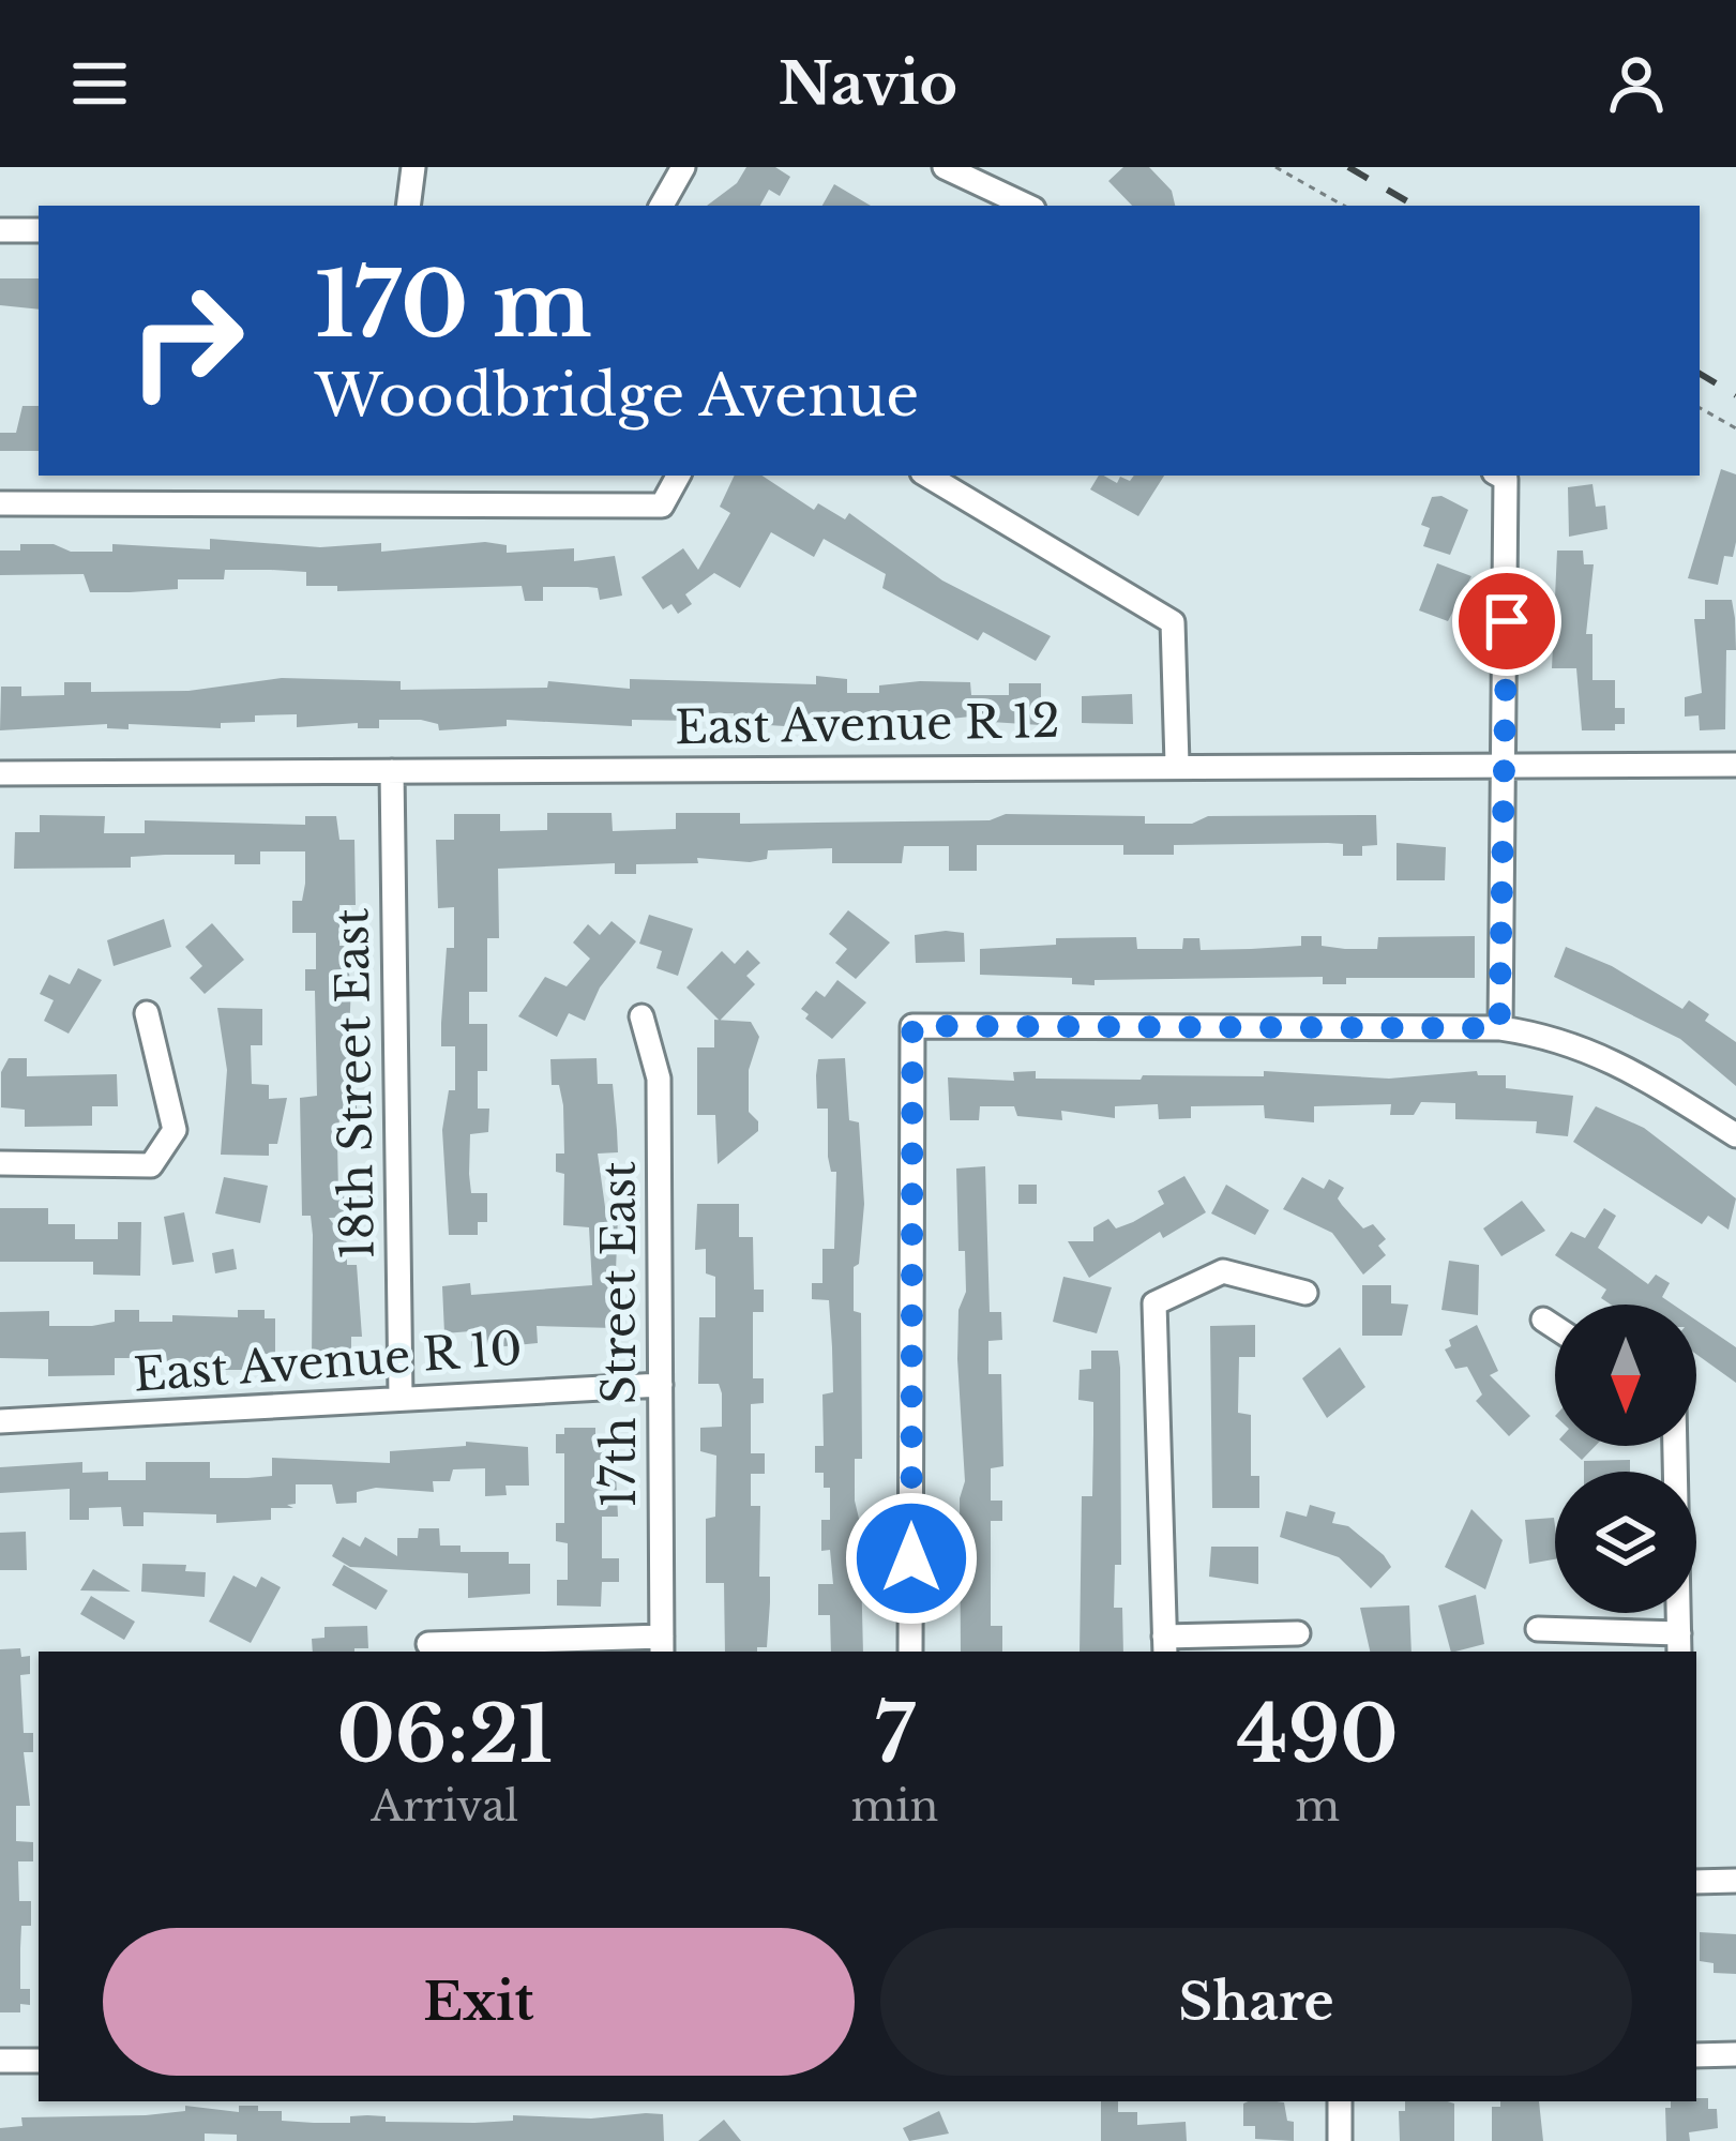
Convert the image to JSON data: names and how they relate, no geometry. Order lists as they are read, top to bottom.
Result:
{
  "streets": {
    "street": [
      "East Avenue R 12",
      "18th Street East",
      "17th Street East",
      "East Avenue R 10"
    ]
  },
  "crossings": [
    ["East Avenue R 12", "18th Street East"],
    ["18th Street East", "East Avenue R 10"],
    ["17th Street East", "East Avenue R 10"]
  ],
  "north": "bottom",
  "page": {
    "header": "Navio",
    "turn": ["170 m", "Woodbridge Avenue"],
    "eta": [
      "06:21",
      "Arrival",
      "7",
      "min",
      "490",
      "m"
    ],
    "buttons": ["Exit", "Share"]
  }
}
